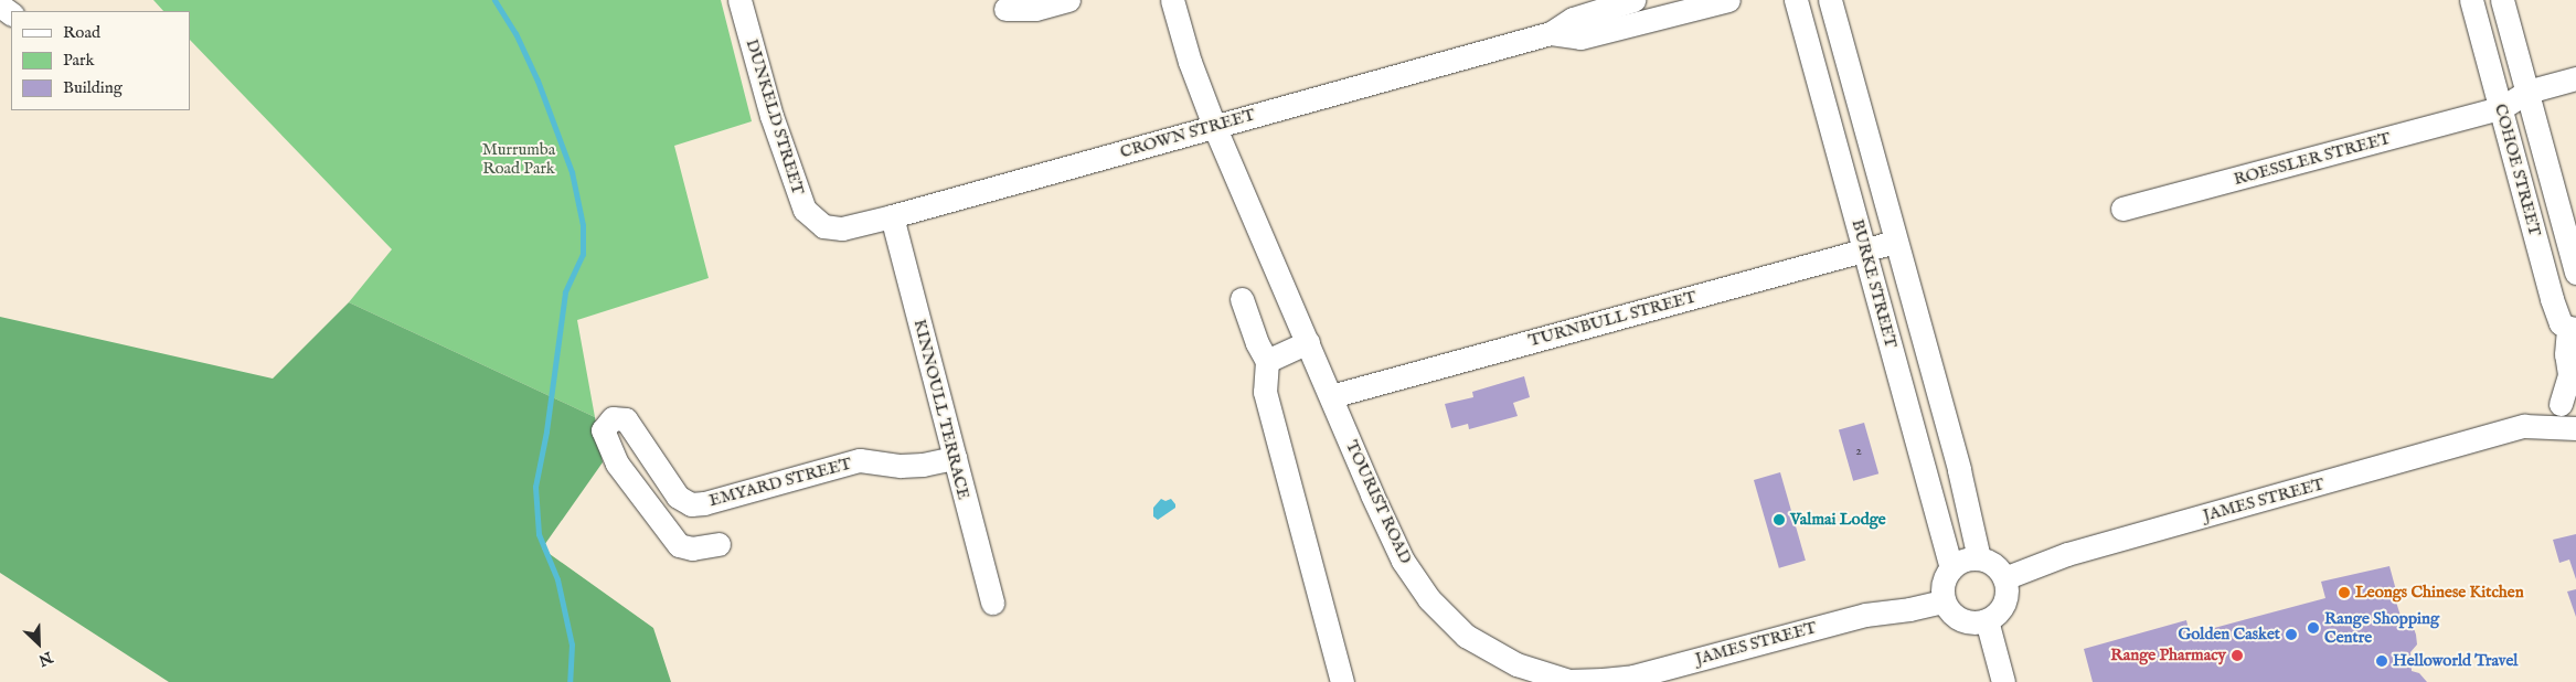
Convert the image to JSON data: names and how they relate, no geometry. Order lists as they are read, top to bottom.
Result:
{
  "streets": {
    "street": [
      "DUNKELD STREET",
      "CROWN STREET",
      "ROESSLER STREET",
      "COHOE STREET",
      "BURKE STREET",
      "TURNBULL STREET",
      "KINNOULL TERRACE",
      "EMYARD STREET",
      "JAMES STREET",
      "TOURIST ROAD"
    ]
  },
  "crossings": [
    ["DUNKELD STREET", "CROWN STREET"],
    ["CROWN STREET", "KINNOULL TERRACE"],
    ["CROWN STREET", "TOURIST ROAD"],
    ["ROESSLER STREET", "COHOE STREET"],
    ["BURKE STREET", "TURNBULL STREET"],
    ["BURKE STREET", "JAMES STREET"],
    ["TURNBULL STREET", "TOURIST ROAD"],
    ["KINNOULL TERRACE", "EMYARD STREET"],
    ["JAMES STREET", "TOURIST ROAD"]
  ],
  "parks": ["Murrumba Road Park"],
  "places": [
    "Valmai Lodge",
    "Leongs Chinese Kitchen",
    "Range Shopping Centre",
    "Golden Casket",
    "Range Pharmacy",
    "Helloworld Travel"
  ],
  "house_numbers": ["2"],
  "legend": ["Road", "Park", "Building"],
  "north": "bottom right"
}
